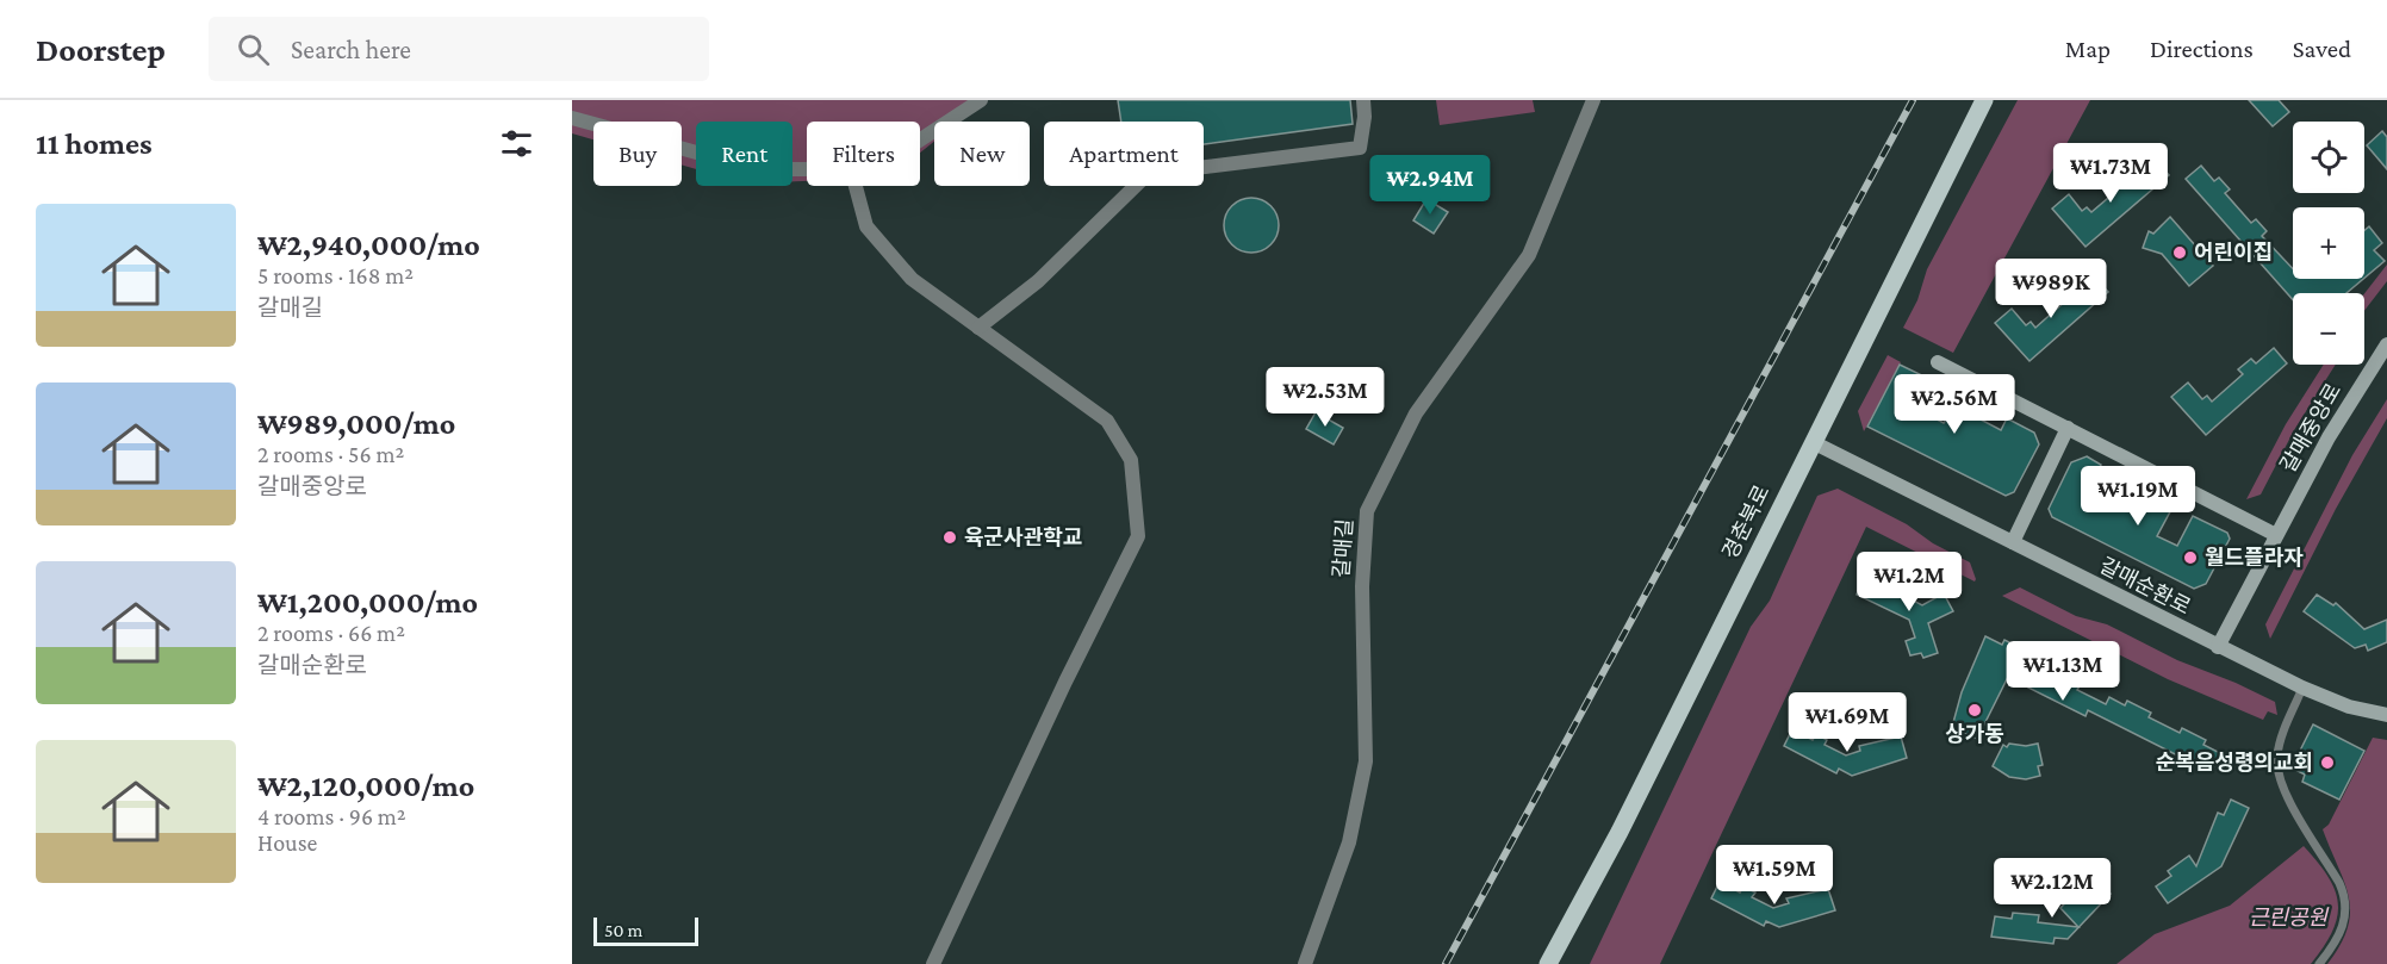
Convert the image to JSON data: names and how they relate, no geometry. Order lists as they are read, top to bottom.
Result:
{
  "streets": {
    "main road": ["경춘북로"],
    "street": ["갈매중앙로", "갈매길", "갈매순환로"]
  },
  "crossings": [
    ["갈매중앙로", "갈매순환로"],
    ["경춘북로", "갈매순환로"]
  ],
  "parks": ["근린공원"],
  "places": [
    "어린이집",
    "육군사관학교",
    "월드플라자",
    "상가동",
    "순복음성령의교회"
  ],
  "scale_bar": "50 m",
  "page": {
    "header": "Doorstep",
    "search": "Search here",
    "nav": ["Map", "Directions", "Saved"],
    "heading": "11 homes",
    "map_buttons": ["+", "−"],
    "chip": [
      "Buy",
      "Rent",
      "Filters",
      "New",
      "Apartment"
    ],
    "price": [
      "₩1.73M",
      "₩2.94M",
      "₩989K",
      "₩2.53M",
      "₩2.56M",
      "₩1.19M",
      "₩1.2M",
      "₩1.13M",
      "₩1.69M",
      "₩1.59M",
      "₩2.12M"
    ],
    "list": [
      {
        "name": "₩2,940,000/mo",
        "note": "5 rooms · 168 m² · 갈매길"
      },
      {
        "name": "₩989,000/mo",
        "note": "2 rooms · 56 m² · 갈매중앙로"
      },
      {
        "name": "₩1,200,000/mo",
        "note": "2 rooms · 66 m² · 갈매순환로"
      },
      {
        "name": "₩2,120,000/mo",
        "note": "4 rooms · 96 m² · House"
      }
    ],
    "scale": "50 m"
  }
}
